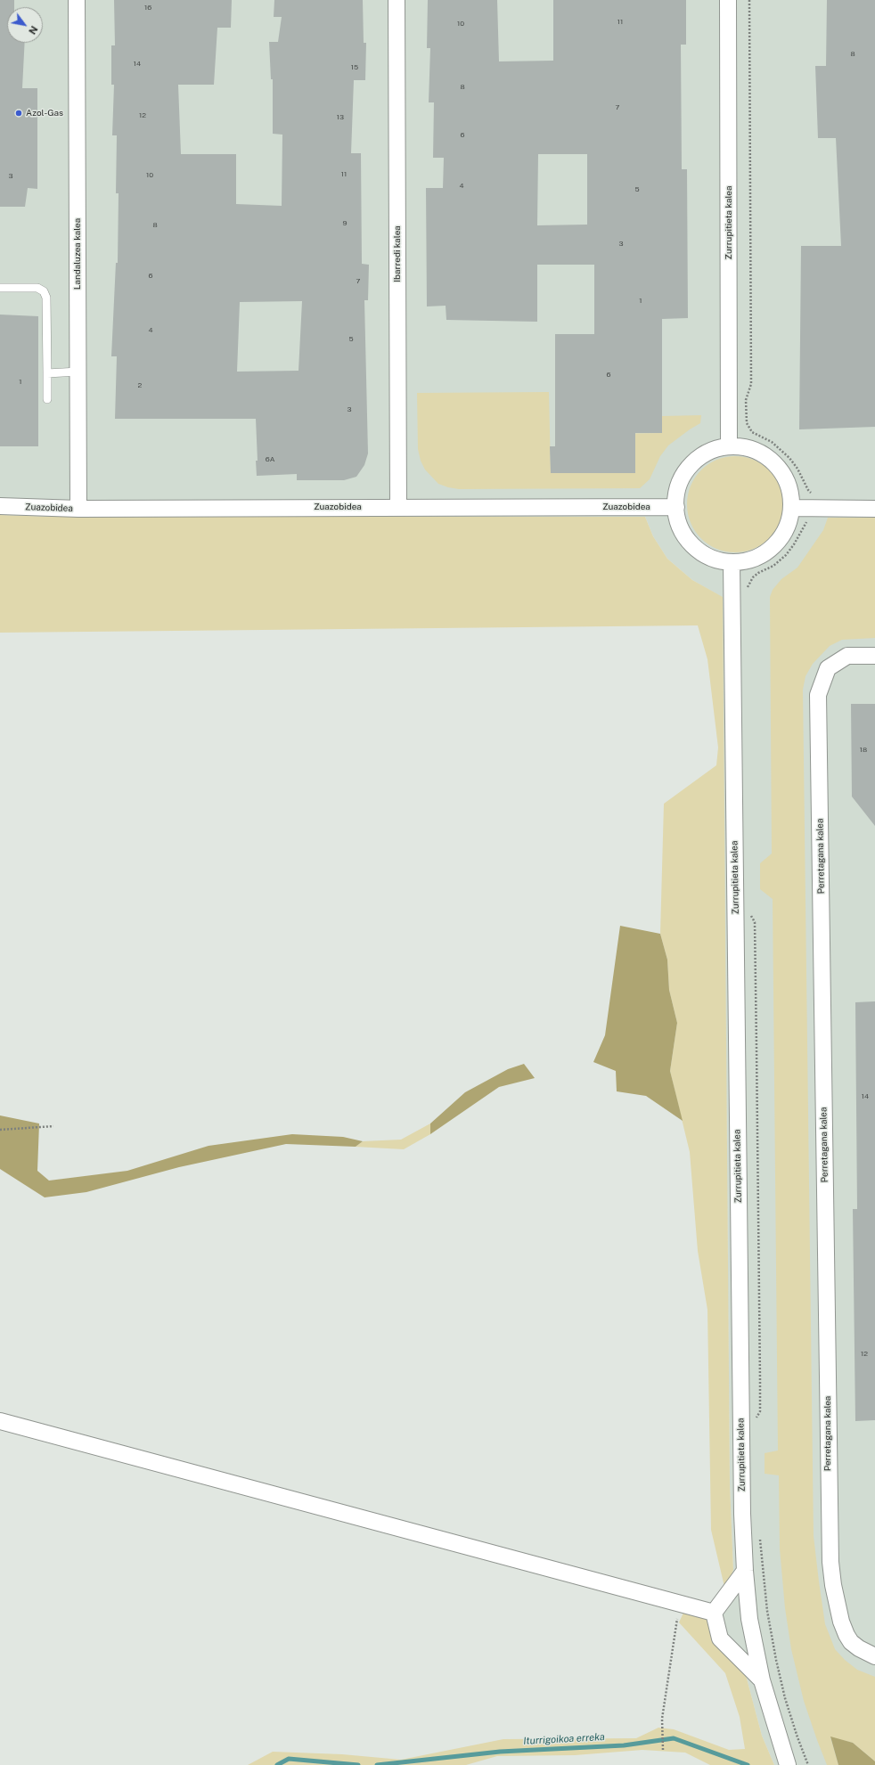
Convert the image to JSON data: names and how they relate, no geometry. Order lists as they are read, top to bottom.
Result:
{
  "streets": {
    "street": [
      "Zurrupitieta kalea",
      "Landaluzea kalea",
      "Ibarredi kalea",
      "Zuazobidea",
      "Perretagana kalea"
    ]
  },
  "crossings": [
    ["Zurrupitieta kalea", "Zuazobidea"],
    ["Landaluzea kalea", "Zuazobidea"],
    ["Ibarredi kalea", "Zuazobidea"]
  ],
  "water": ["Iturrigoikoa erreka"],
  "places": ["Azol-Gas"],
  "house_numbers": [
    "16",
    "11",
    "10",
    "8",
    "14",
    "15",
    "8",
    "7",
    "12",
    "13",
    "6",
    "11",
    "10",
    "3",
    "4",
    "5",
    "9",
    "8",
    "3",
    "6",
    "7",
    "1",
    "4",
    "5",
    "6",
    "1",
    "2",
    "3",
    "6A",
    "18",
    "14",
    "12"
  ],
  "north": "bottom right"
}
